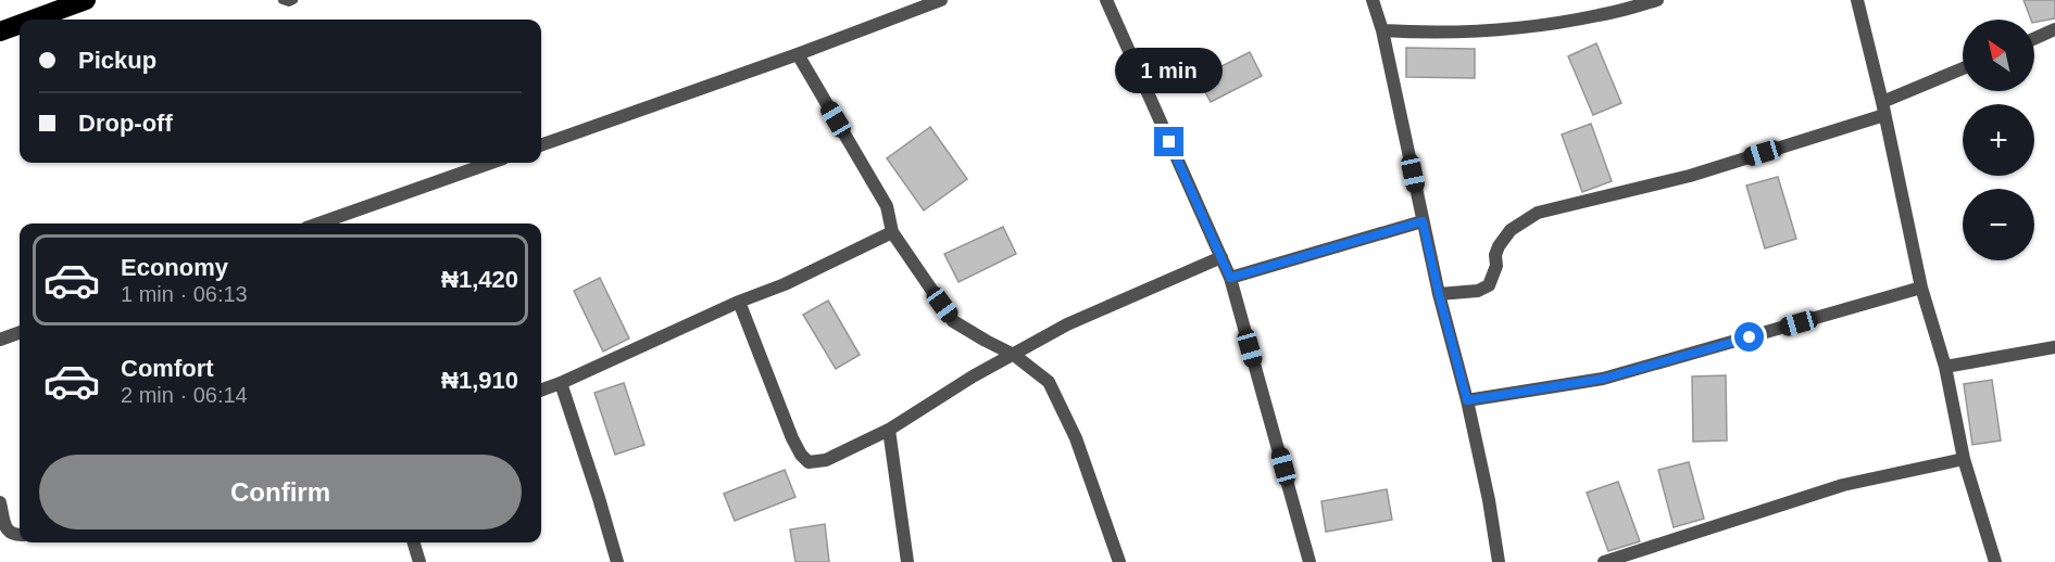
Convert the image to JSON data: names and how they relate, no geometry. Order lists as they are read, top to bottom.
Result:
{
  "north": "top left",
  "page": {
    "map_buttons": ["+", "−"],
    "banner": ["Pickup", "Drop-off"],
    "bubble": "1 min",
    "list": [
      {
        "name": "Economy",
        "note": "1 min · 06:13",
        "value": "₦1,420"
      },
      {
        "name": "Comfort",
        "note": "2 min · 06:14",
        "value": "₦1,910"
      }
    ],
    "buttons": "Confirm"
  }
}
